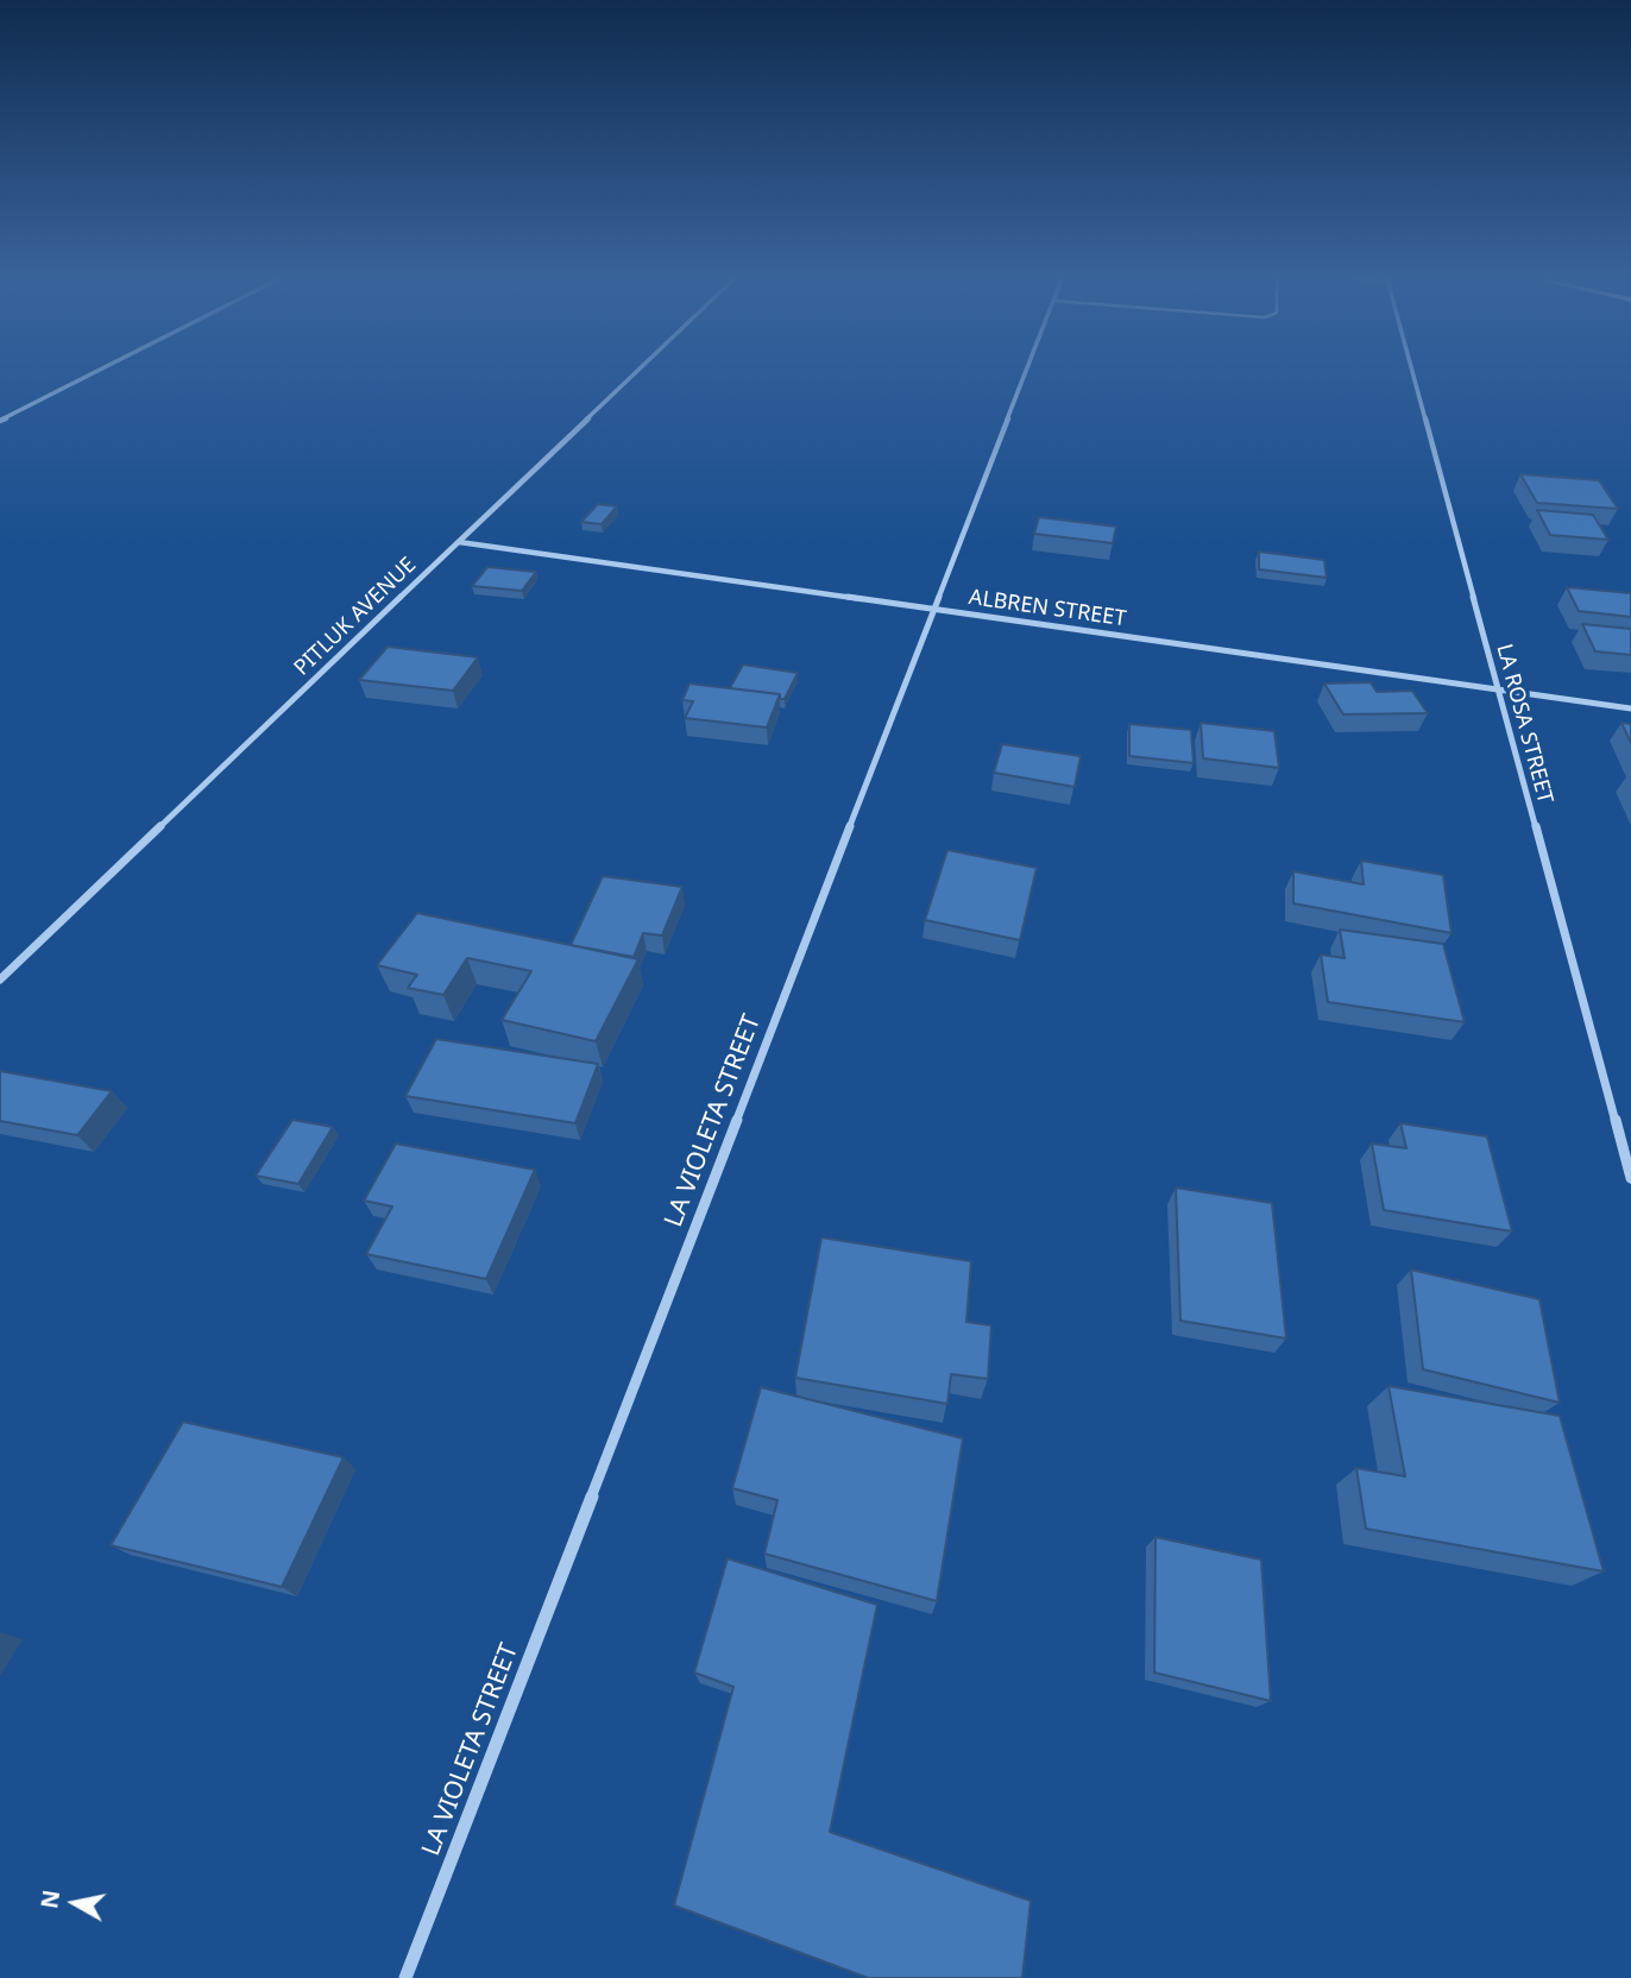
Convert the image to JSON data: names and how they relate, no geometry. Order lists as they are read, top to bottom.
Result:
{
  "streets": {
    "street": [
      "ALBREN STREET",
      "PITLUK AVENUE",
      "LA ROSA STREET",
      "LA VIOLETA STREET"
    ]
  },
  "crossings": [
    ["ALBREN STREET", "PITLUK AVENUE"],
    ["ALBREN STREET", "LA ROSA STREET"],
    ["ALBREN STREET", "LA VIOLETA STREET"]
  ],
  "north": "left"
}
